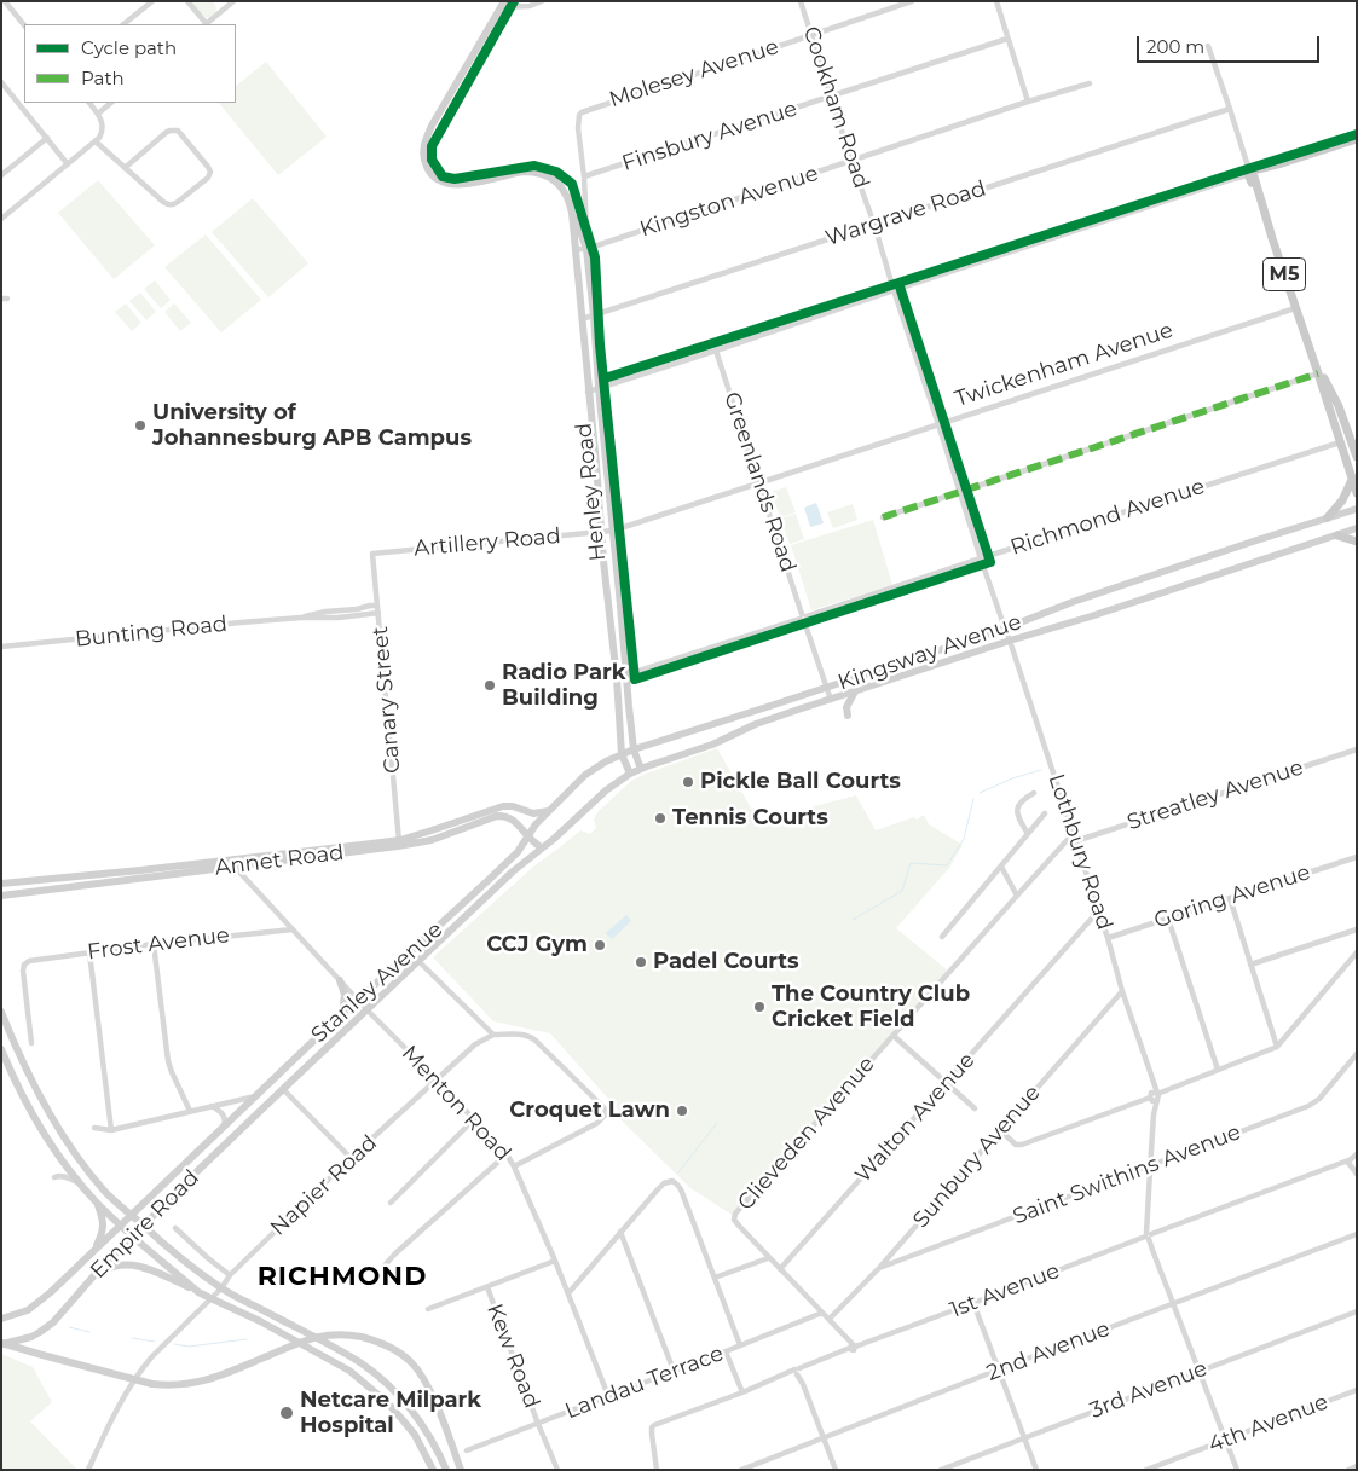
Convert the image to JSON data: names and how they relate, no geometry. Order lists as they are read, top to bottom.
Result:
{
  "streets": {
    "main road": [
      "M5",
      "Henley Road",
      "Kingsway Avenue",
      "Annet Road",
      "Stanley Avenue",
      "Empire Road"
    ],
    "street": [
      "Molesey Avenue",
      "Cookham Road",
      "Finsbury Avenue",
      "Kingston Avenue",
      "Wargrave Road",
      "Twickenham Avenue",
      "Greenlands Road",
      "Richmond Avenue",
      "Artillery Road",
      "Bunting Road",
      "Canary Street",
      "Streatley Avenue",
      "Lothbury Road",
      "Goring Avenue",
      "Frost Avenue",
      "Menton Road",
      "Walton Avenue",
      "Clieveden Avenue",
      "Sunbury Avenue",
      "Saint Swithins Avenue",
      "Napier Road",
      "1st Avenue",
      "2nd Avenue",
      "Kew Road",
      "Landau Terrace",
      "3rd Avenue",
      "4th Avenue"
    ]
  },
  "crossings": [
    ["Molesey Avenue", "Cookham Road"],
    ["Molesey Avenue", "Henley Road"],
    ["Cookham Road", "Finsbury Avenue"],
    ["Cookham Road", "Kingston Avenue"],
    ["Cookham Road", "Wargrave Road"],
    ["Cookham Road", "Twickenham Avenue"],
    ["Cookham Road", "Richmond Avenue"],
    ["Cookham Road", "Kingsway Avenue"],
    ["Cookham Road", "Lothbury Road"],
    ["Finsbury Avenue", "Henley Road"],
    ["Kingston Avenue", "Henley Road"],
    ["Wargrave Road", "Henley Road"],
    ["M5", "Twickenham Avenue"],
    ["M5", "Richmond Avenue"],
    ["Twickenham Avenue", "Greenlands Road"],
    ["Twickenham Avenue", "Henley Road"],
    ["Twickenham Avenue", "Artillery Road"],
    ["Greenlands Road", "Richmond Avenue"],
    ["Greenlands Road", "Kingsway Avenue"],
    ["Henley Road", "Richmond Avenue"],
    ["Henley Road", "Artillery Road"],
    ["Henley Road", "Kingsway Avenue"],
    ["Artillery Road", "Canary Street"],
    ["Bunting Road", "Canary Street"],
    ["Kingsway Avenue", "Lothbury Road"],
    ["Kingsway Avenue", "Annet Road"],
    ["Kingsway Avenue", "Stanley Avenue"],
    ["Canary Street", "Annet Road"],
    ["Streatley Avenue", "Lothbury Road"],
    ["Streatley Avenue", "Clieveden Avenue"],
    ["Lothbury Road", "Goring Avenue"],
    ["Lothbury Road", "Walton Avenue"],
    ["Lothbury Road", "Clieveden Avenue"],
    ["Lothbury Road", "Sunbury Avenue"],
    ["Annet Road", "Stanley Avenue"],
    ["Annet Road", "Menton Road"],
    ["Frost Avenue", "Menton Road"],
    ["Stanley Avenue", "Menton Road"],
    ["Stanley Avenue", "Empire Road"],
    ["Menton Road", "Napier Road"],
    ["Menton Road", "Landau Terrace"],
    ["Sunbury Avenue", "Saint Swithins Avenue"],
    ["Kew Road", "Landau Terrace"]
  ],
  "districts": ["RICHMOND"],
  "places": [
    "University of Johannesburg APB Campus",
    "Radio Park Building",
    "Pickle Ball Courts",
    "Tennis Courts",
    "CCJ Gym",
    "Padel Courts",
    "The Country Club Cricket Field",
    "Croquet Lawn",
    "Netcare Milpark Hospital"
  ],
  "legend": ["Cycle path", "Path"],
  "scale_bar": "200 m"
}
